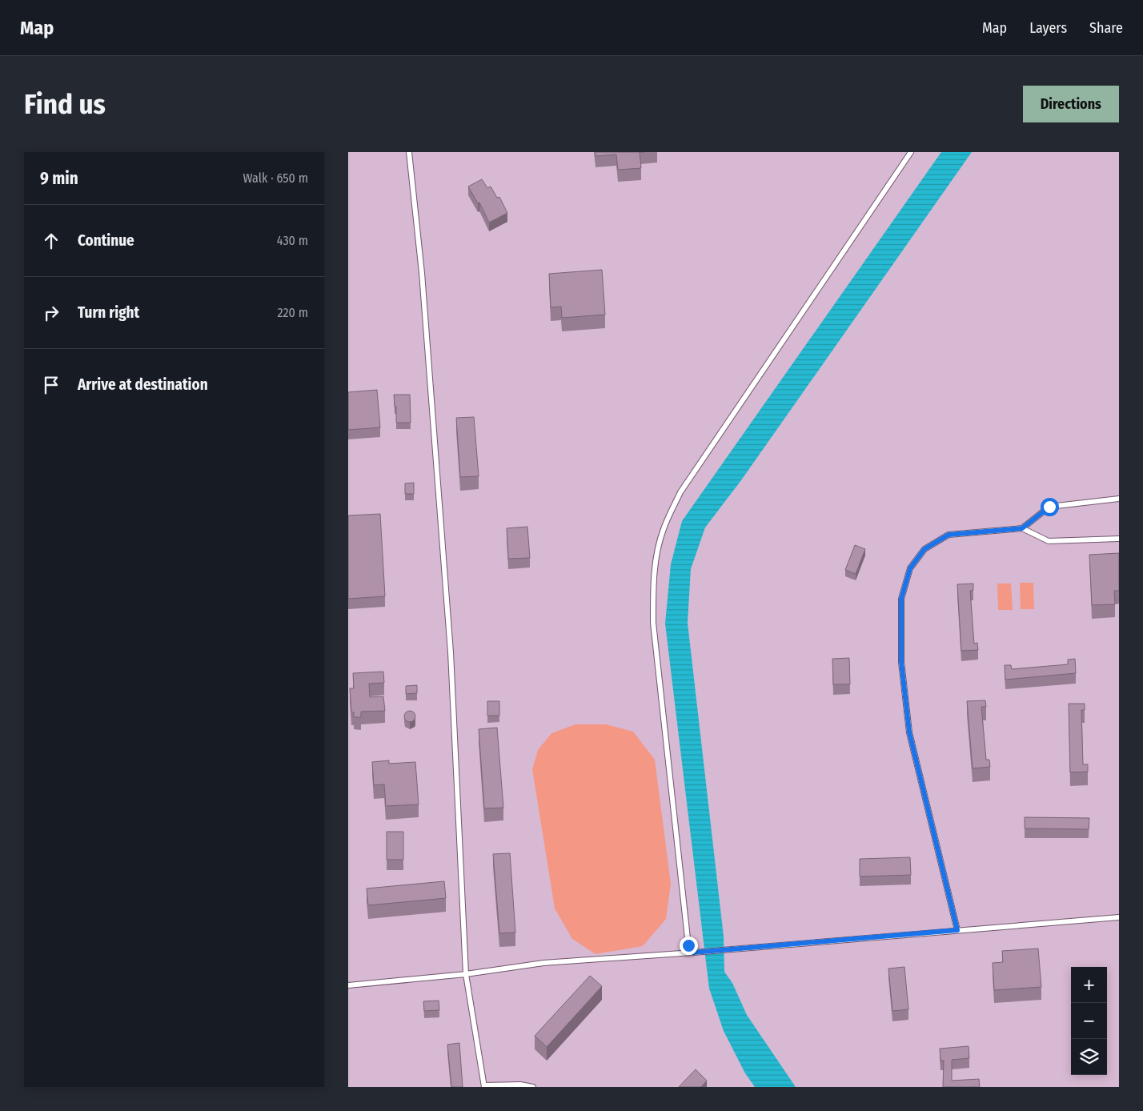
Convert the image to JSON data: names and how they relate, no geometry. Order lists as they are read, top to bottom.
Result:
{
  "page": {
    "header": "Map",
    "nav": ["Map", "Layers", "Share"],
    "buttons": "Directions",
    "title": "Find us",
    "heading": ["9 min", "Walk · 650 m"],
    "list": [
      ["Continue", "430 m"],
      ["Turn right", "220 m"],
      "Arrive at destination"
    ],
    "map_buttons": ["+", "−"]
  }
}
